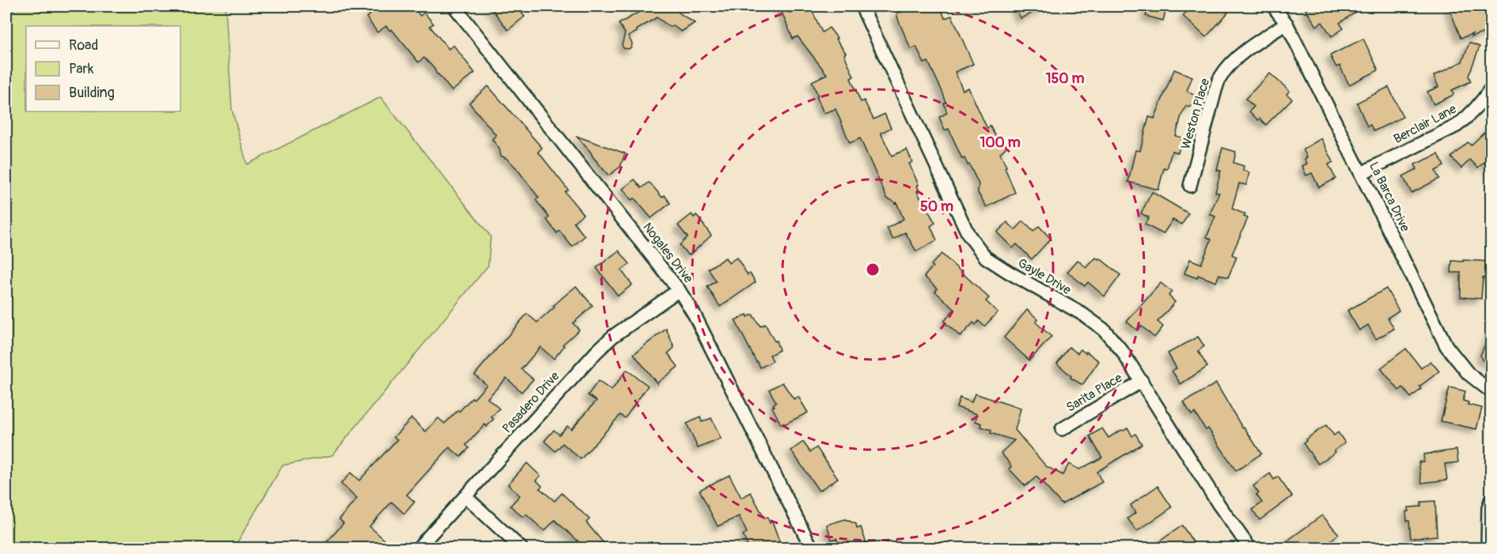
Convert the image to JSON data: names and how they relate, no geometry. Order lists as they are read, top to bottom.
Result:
{
  "streets": {
    "street": [
      "Weston Place",
      "Berclair Lane",
      "La Barca Drive",
      "Nogales Drive",
      "Gayle Drive",
      "Sarita Place",
      "Pasadero Drive"
    ]
  },
  "crossings": [
    ["Weston Place", "La Barca Drive"],
    ["Berclair Lane", "La Barca Drive"],
    ["Nogales Drive", "Pasadero Drive"],
    ["Gayle Drive", "Sarita Place"]
  ],
  "legend": ["Road", "Park", "Building"],
  "rings": ["150 m", "100 m", "50 m"]
}
